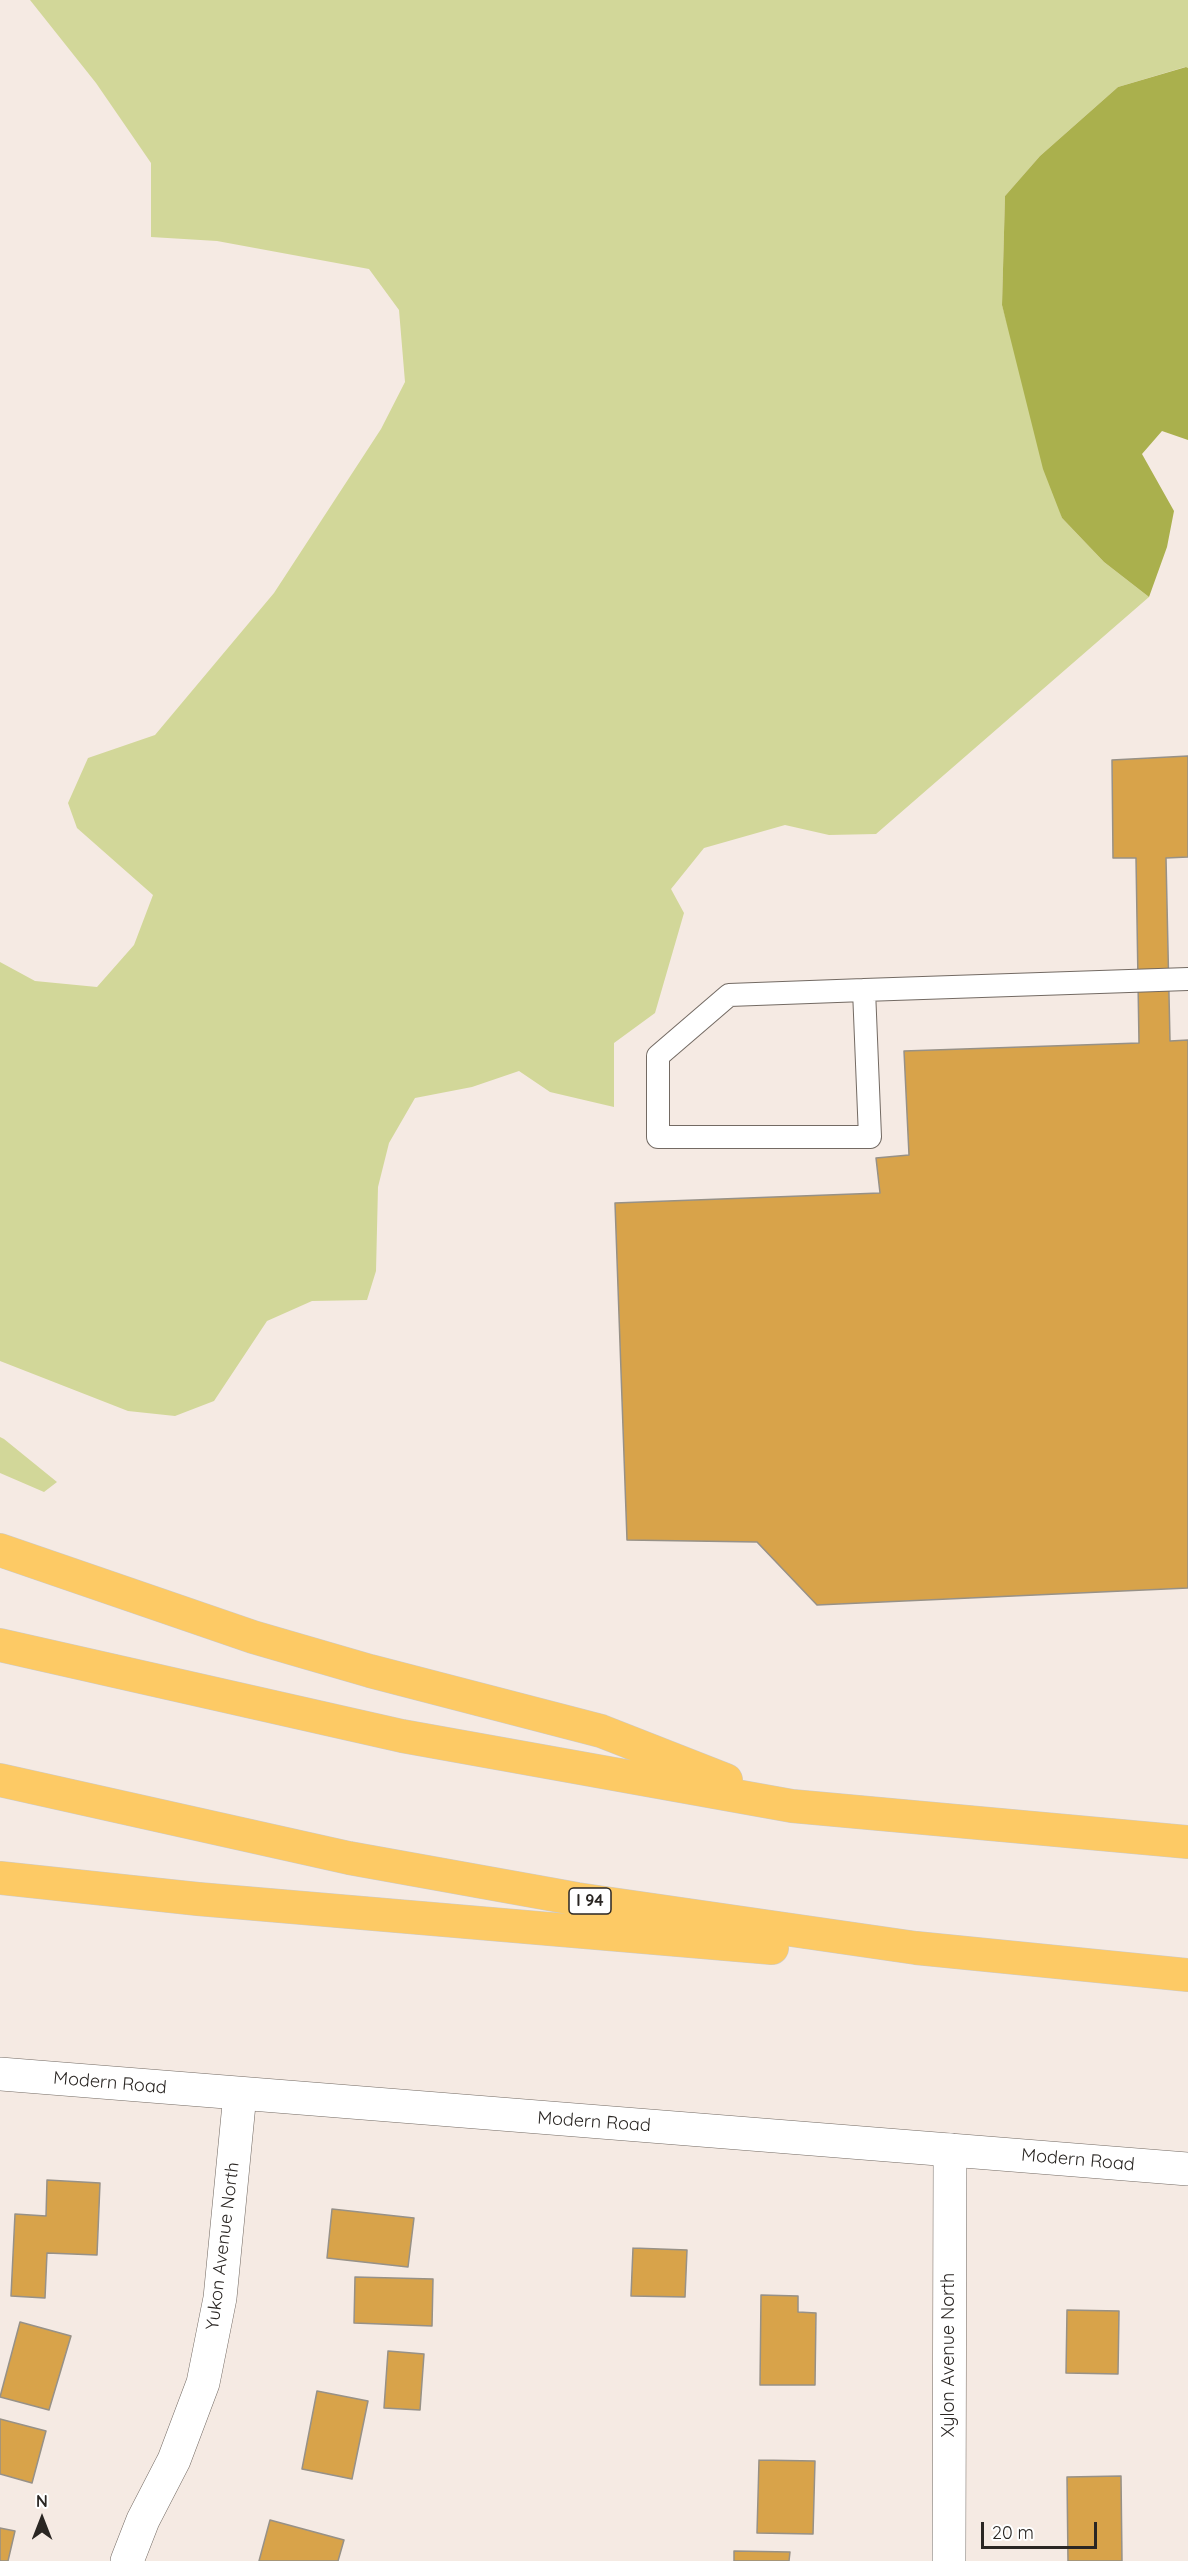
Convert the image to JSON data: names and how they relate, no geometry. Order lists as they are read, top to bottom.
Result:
{
  "streets": {
    "highway": ["I 94"],
    "street": ["Modern Road", "Yukon Avenue North", "Xylon Avenue North"]
  },
  "crossings": [
    ["Modern Road", "Yukon Avenue North"],
    ["Modern Road", "Xylon Avenue North"]
  ],
  "scale_bar": "20 m",
  "north": "top"
}
